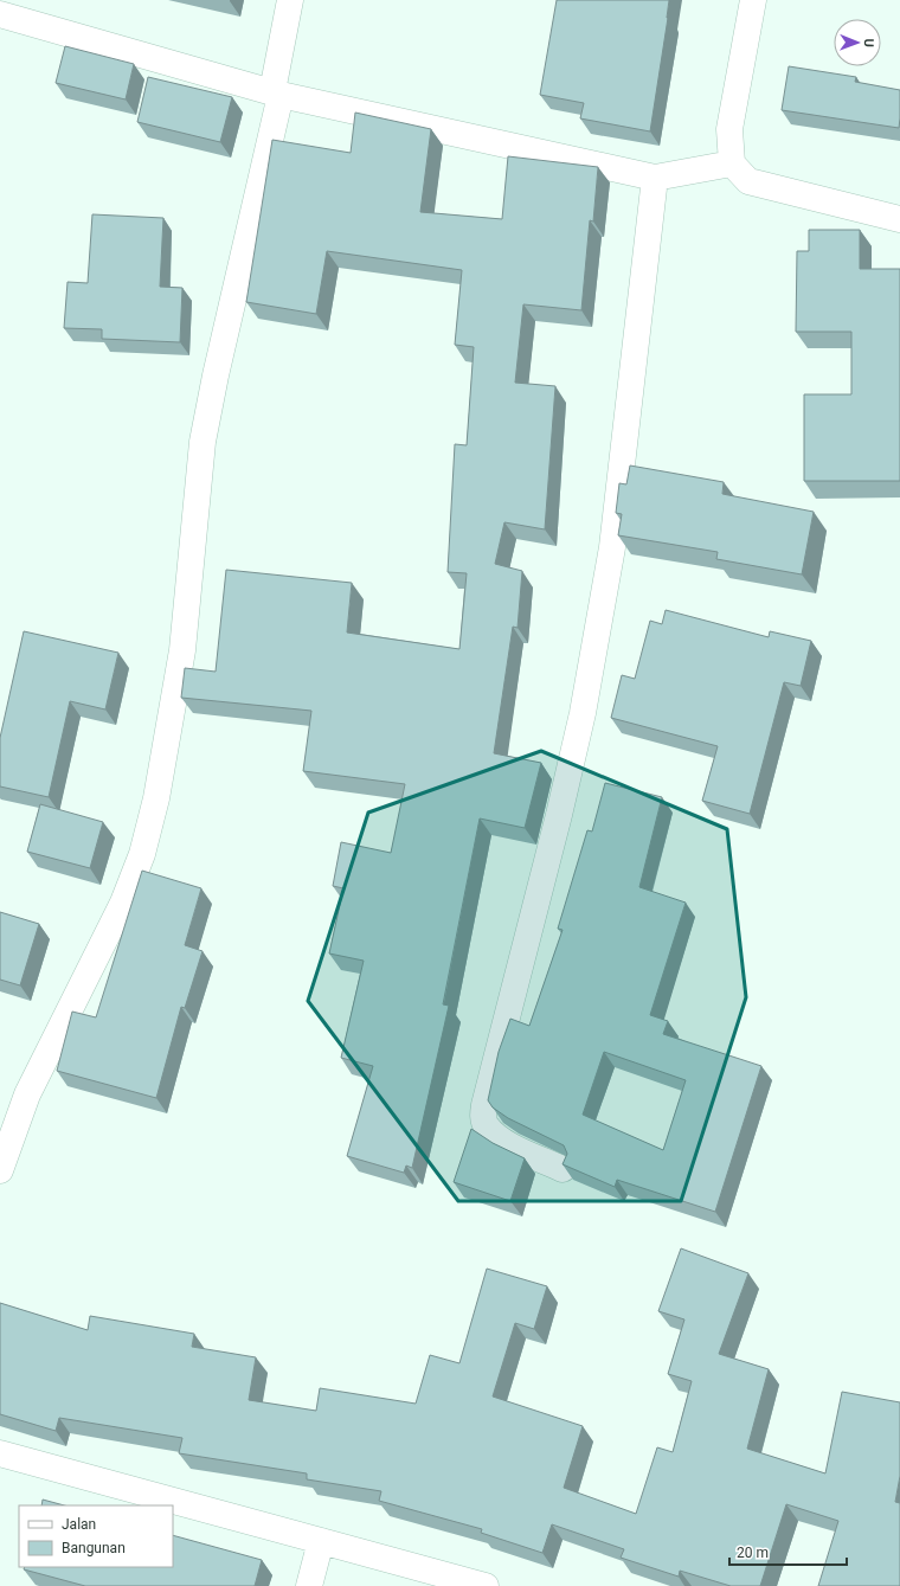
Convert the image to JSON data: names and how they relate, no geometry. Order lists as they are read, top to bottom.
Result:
{
  "legend": ["Jalan", "Bangunan"],
  "scale_bar": "20 m",
  "north": "right"
}
